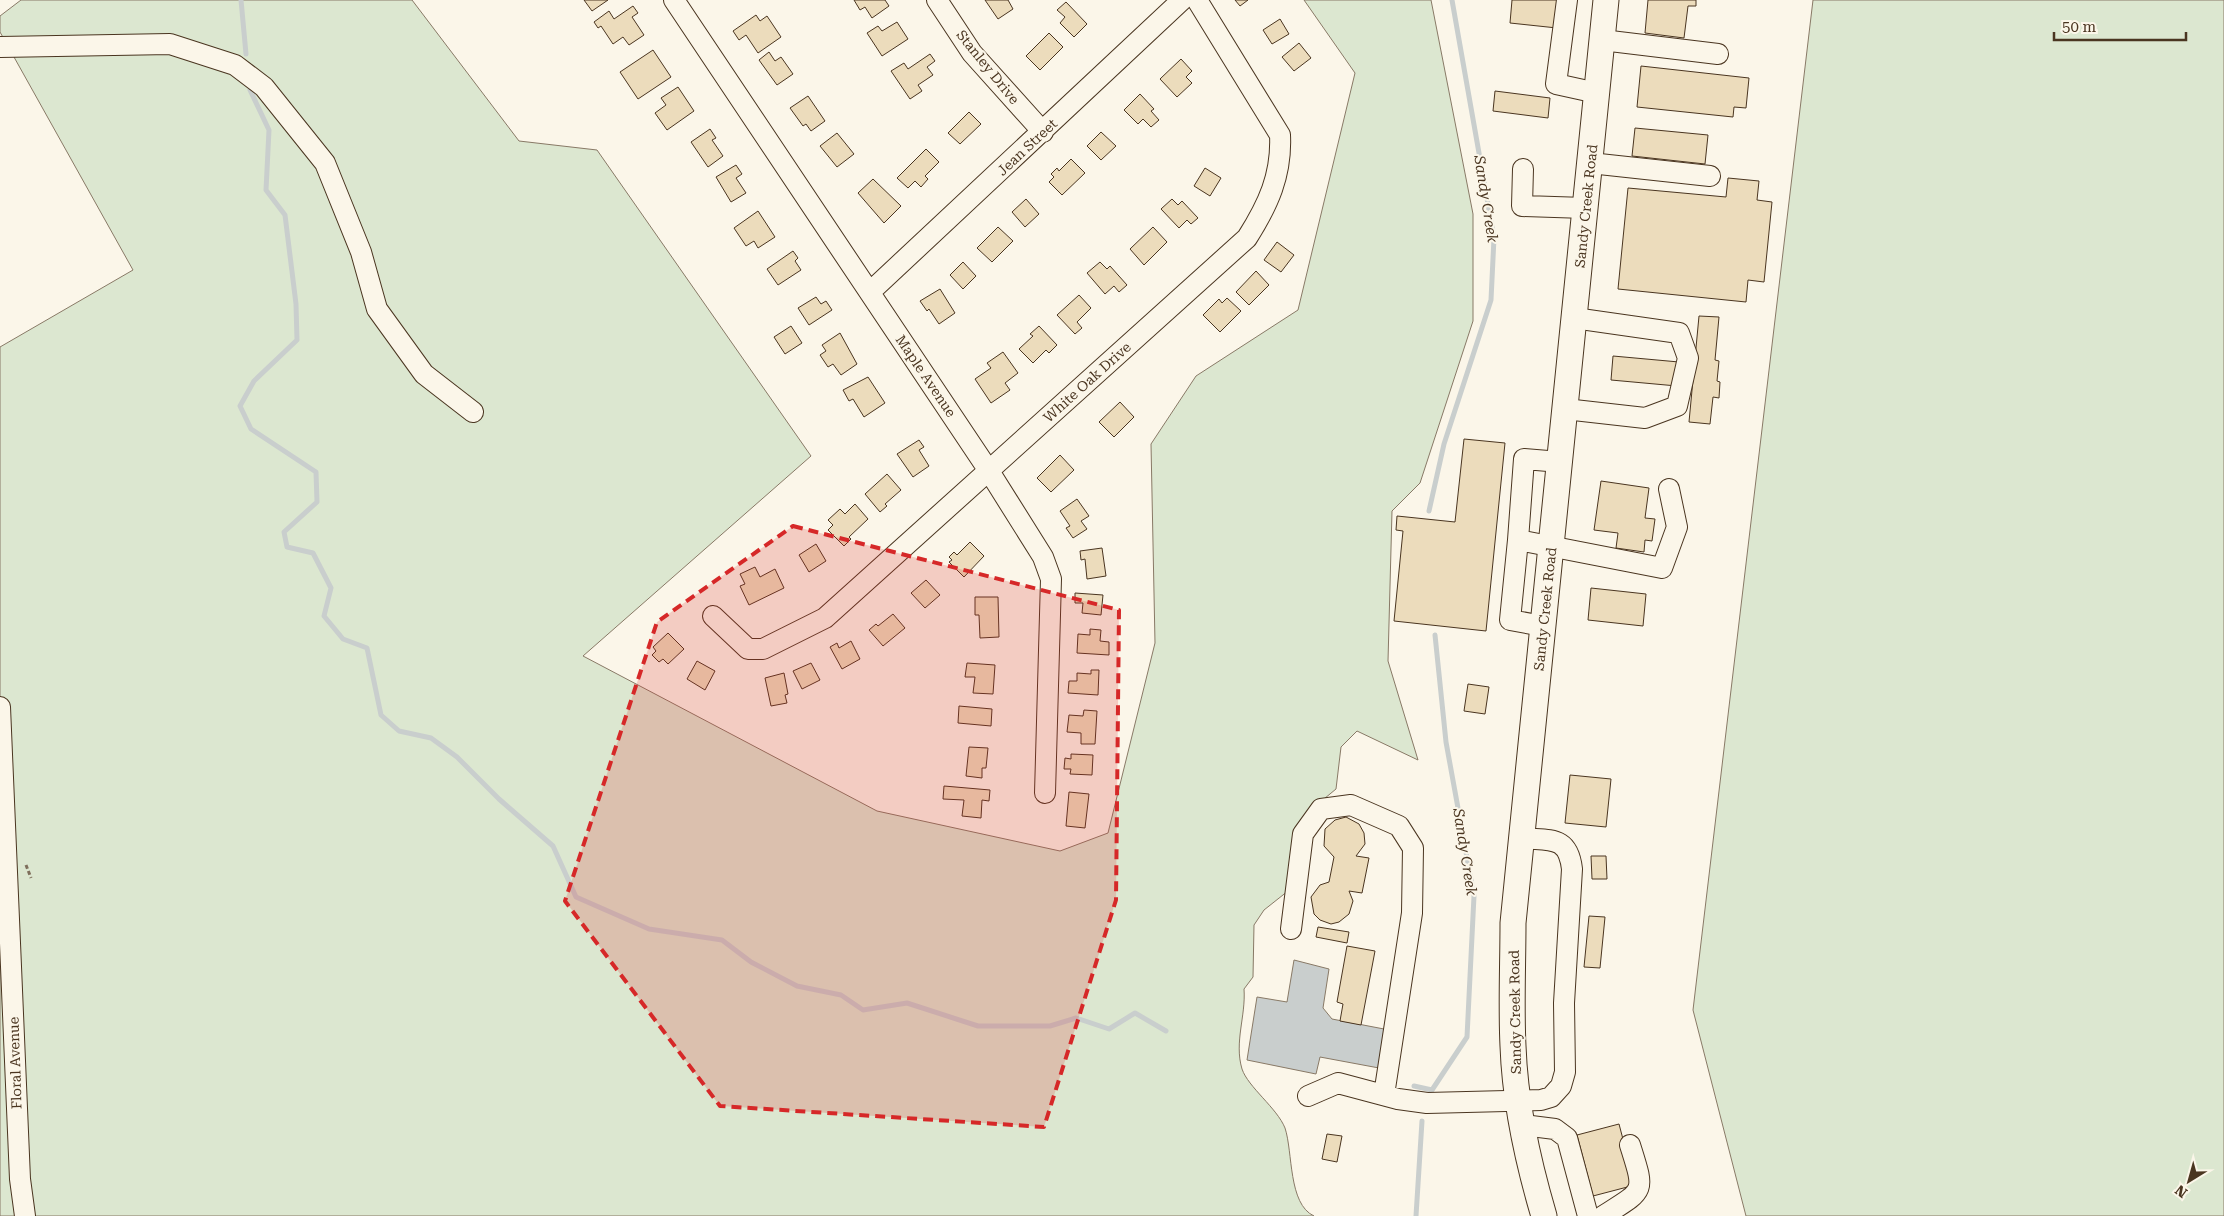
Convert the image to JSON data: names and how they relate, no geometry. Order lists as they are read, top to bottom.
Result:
{
  "streets": {
    "main road": ["Sandy Creek Road"],
    "street": [
      "Stanley Drive",
      "Jean Street",
      "Maple Avenue",
      "White Oak Drive",
      "Floral Avenue"
    ]
  },
  "crossings": [
    ["Stanley Drive", "Jean Street"],
    ["Jean Street", "Maple Avenue"],
    ["Maple Avenue", "White Oak Drive"]
  ],
  "water": ["Sandy Creek"],
  "scale_bar": "50 m",
  "north": "bottom left"
}
